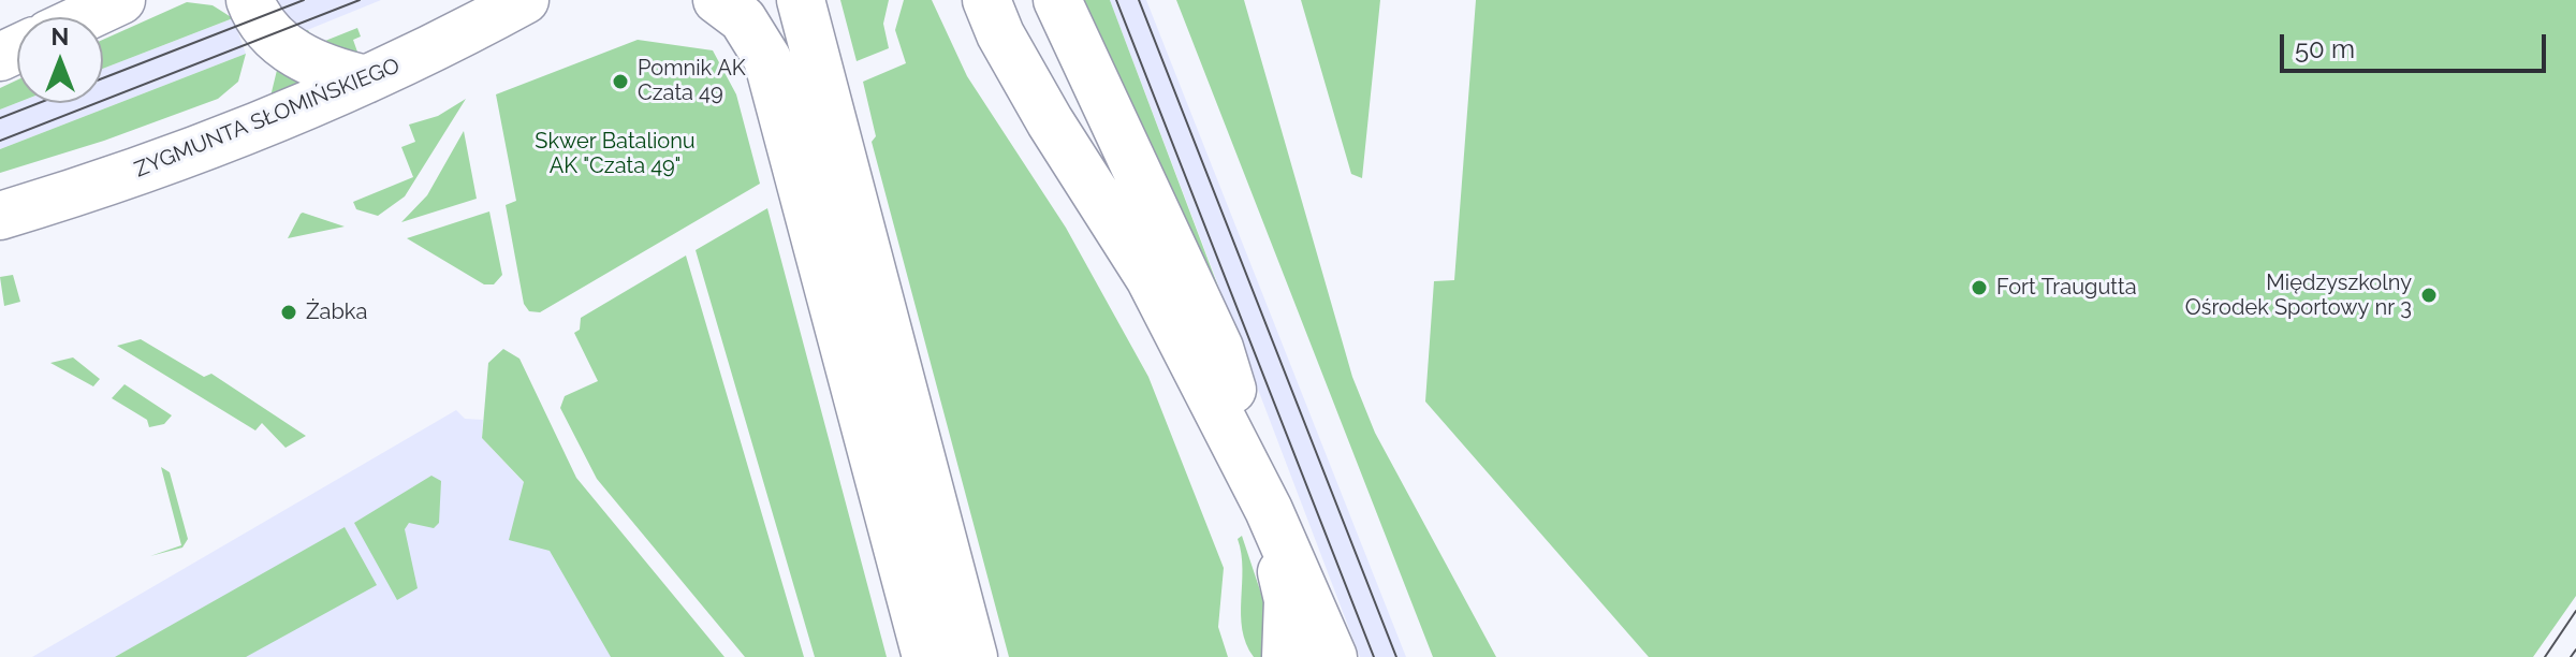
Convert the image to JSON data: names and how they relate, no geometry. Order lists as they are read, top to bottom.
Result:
{
  "streets": {
    "main road": ["ZYGMUNTA SŁOMIŃSKIEGO"]
  },
  "parks": ["Skwer Batalionu AK \"Czata 49\""],
  "places": [
    "Pomnik AK Czata 49",
    "Fort Traugutta",
    "Międzyszkolny Ośrodek Sportowy nr 3",
    "Żabka"
  ],
  "scale_bar": "50 m",
  "north": "top"
}
